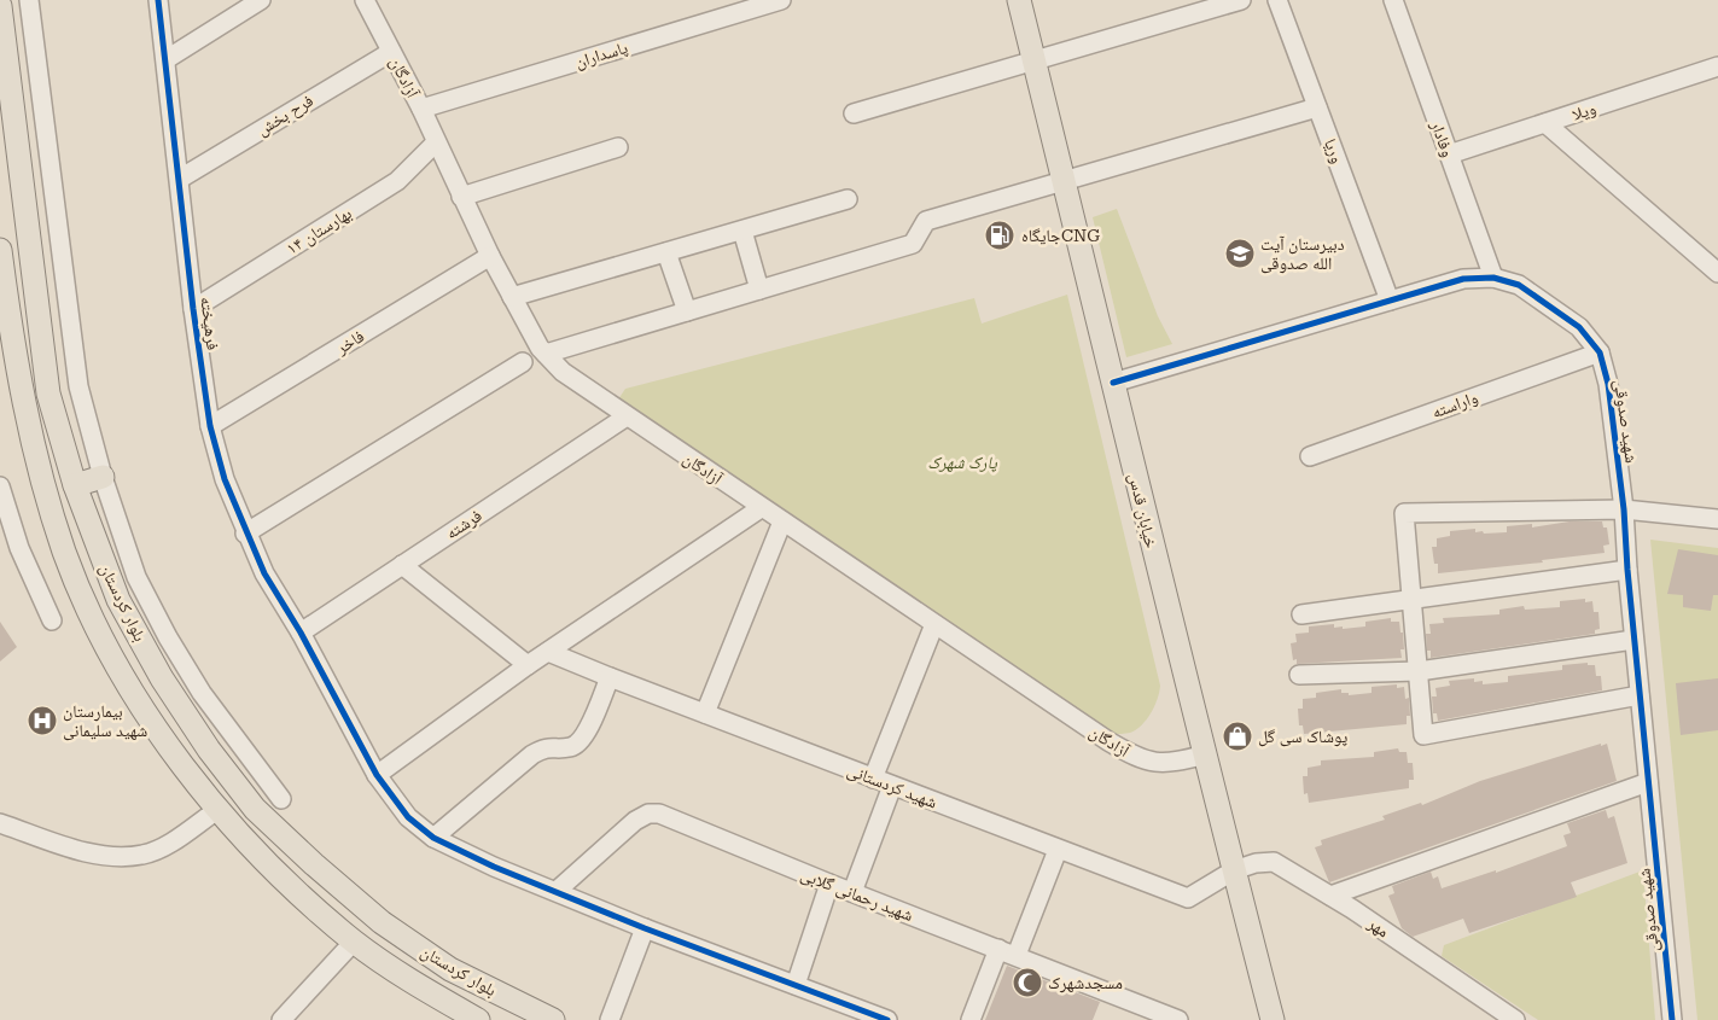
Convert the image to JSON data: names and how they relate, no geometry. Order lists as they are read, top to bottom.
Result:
{
  "streets": {
    "main road": ["خیابان قدس", "بلوار کردستان"],
    "street": [
      "پاسداران",
      "آزادگان",
      "ویلا",
      "فرح بخش",
      "وفادار",
      "وریا",
      "بهارستان ۱۴",
      "فرهیخته",
      "فاخر",
      "واراسته",
      "شهید صدوقی",
      "فرشته",
      "شهید کردستانی",
      "شهید رحمانی گلابی",
      "مهر"
    ]
  },
  "crossings": [
    ["پاسداران", "آزادگان"],
    ["آزادگان", "فرح بخش"],
    ["آزادگان", "بهارستان ۱۴"],
    ["آزادگان", "فاخر"],
    ["آزادگان", "خیابان قدس"],
    ["آزادگان", "فرشته"],
    ["ویلا", "وفادار"],
    ["فرح بخش", "فرهیخته"],
    ["وفادار", "شهید صدوقی"],
    ["وریا", "شهید صدوقی"],
    ["بهارستان ۱۴", "فرهیخته"],
    ["فرهیخته", "فاخر"],
    ["فرهیخته", "فرشته"],
    ["فرهیخته", "شهید رحمانی گلابی"],
    ["واراسته", "شهید صدوقی"],
    ["شهید صدوقی", "خیابان قدس"],
    ["خیابان قدس", "شهید کردستانی"],
    ["خیابان قدس", "مهر"],
    ["شهید کردستانی", "مهر"]
  ],
  "parks": ["پارک شهرک"],
  "places": {
    "fuel station": ["جایگاهCNG"],
    "school or university": ["دبیرستان آیت الله صدوقی"],
    "hospital": ["بیمارستان شهید سلیمانی"],
    "shop": ["پوشاک سی گل"],
    "mosque": ["مسجدشهرک"]
  }
}
